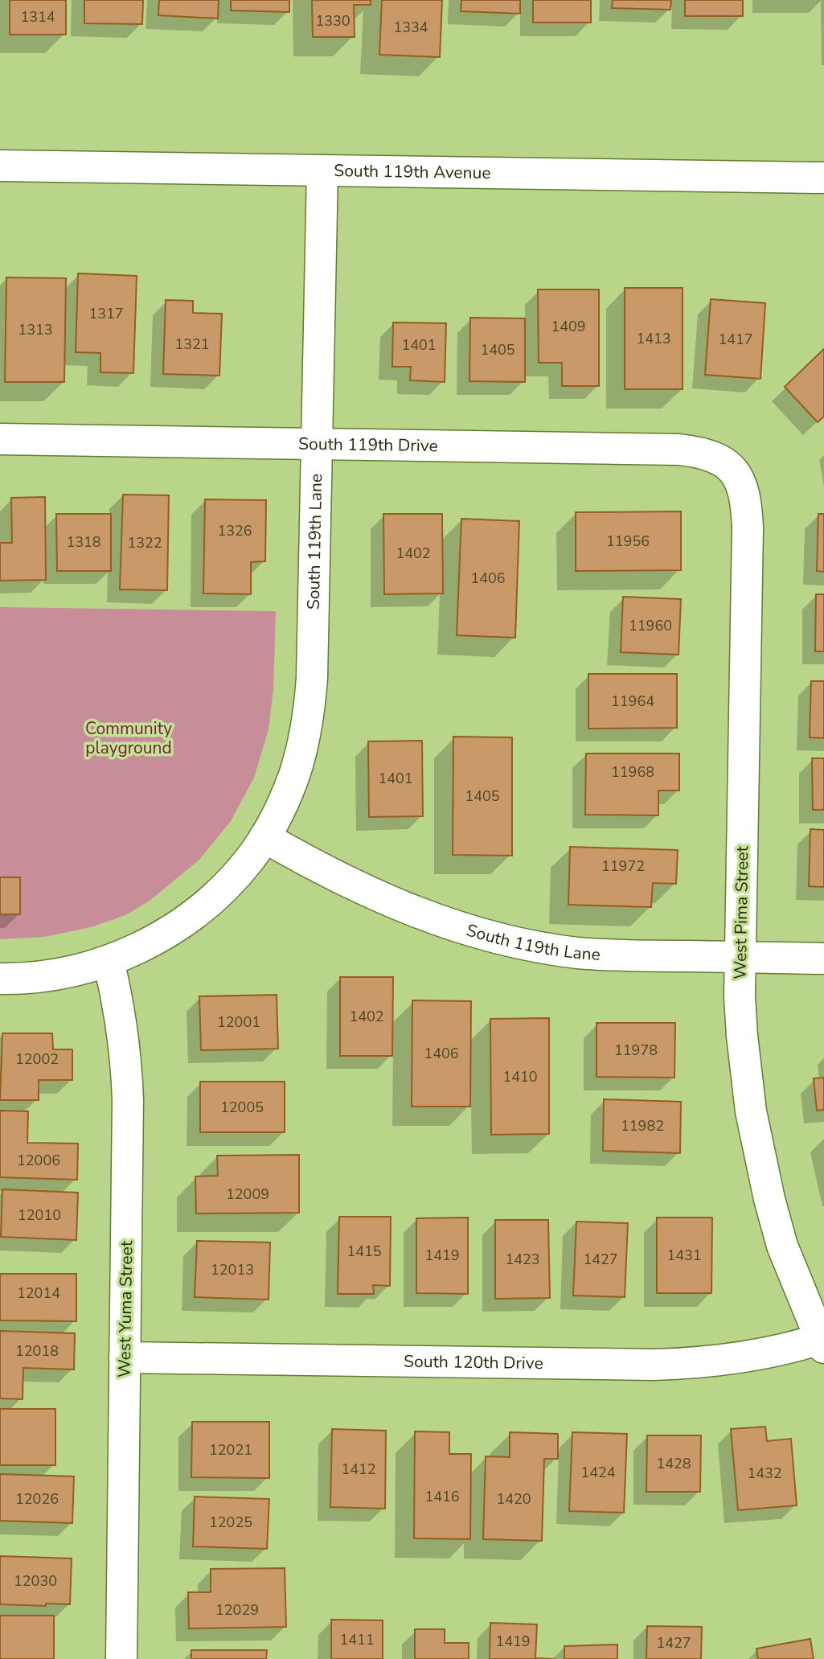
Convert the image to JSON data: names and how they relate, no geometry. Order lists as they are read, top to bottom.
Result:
{
  "streets": {
    "street": [
      "South 119th Avenue",
      "South 119th Drive",
      "South 119th Lane",
      "West Pima Street",
      "West Yuma Street",
      "South 120th Drive"
    ]
  },
  "crossings": [
    ["South 119th Avenue", "South 119th Lane"],
    ["South 119th Drive", "South 119th Lane"],
    ["South 119th Drive", "West Pima Street"],
    ["South 119th Lane", "West Pima Street"],
    ["South 119th Lane", "West Yuma Street"],
    ["West Pima Street", "South 120th Drive"],
    ["West Yuma Street", "South 120th Drive"]
  ],
  "parks": ["Community playground"],
  "house_numbers": [
    "1314",
    "1330",
    "1334",
    "1317",
    "1409",
    "1313",
    "1413",
    "1417",
    "1321",
    "1401",
    "1405",
    "1326",
    "11956",
    "1318",
    "1322",
    "1402",
    "1406",
    "11960",
    "11964",
    "11968",
    "1401",
    "1405",
    "11972",
    "1402",
    "12001",
    "11978",
    "1406",
    "12002",
    "1410",
    "12005",
    "11982",
    "12006",
    "12009",
    "12010",
    "1415",
    "1419",
    "1431",
    "1423",
    "1427",
    "12013",
    "12014",
    "12018",
    "12021",
    "1428",
    "1412",
    "1424",
    "1432",
    "1416",
    "12026",
    "1420",
    "12025",
    "12030",
    "12029",
    "1411",
    "1419",
    "1427"
  ]
}
